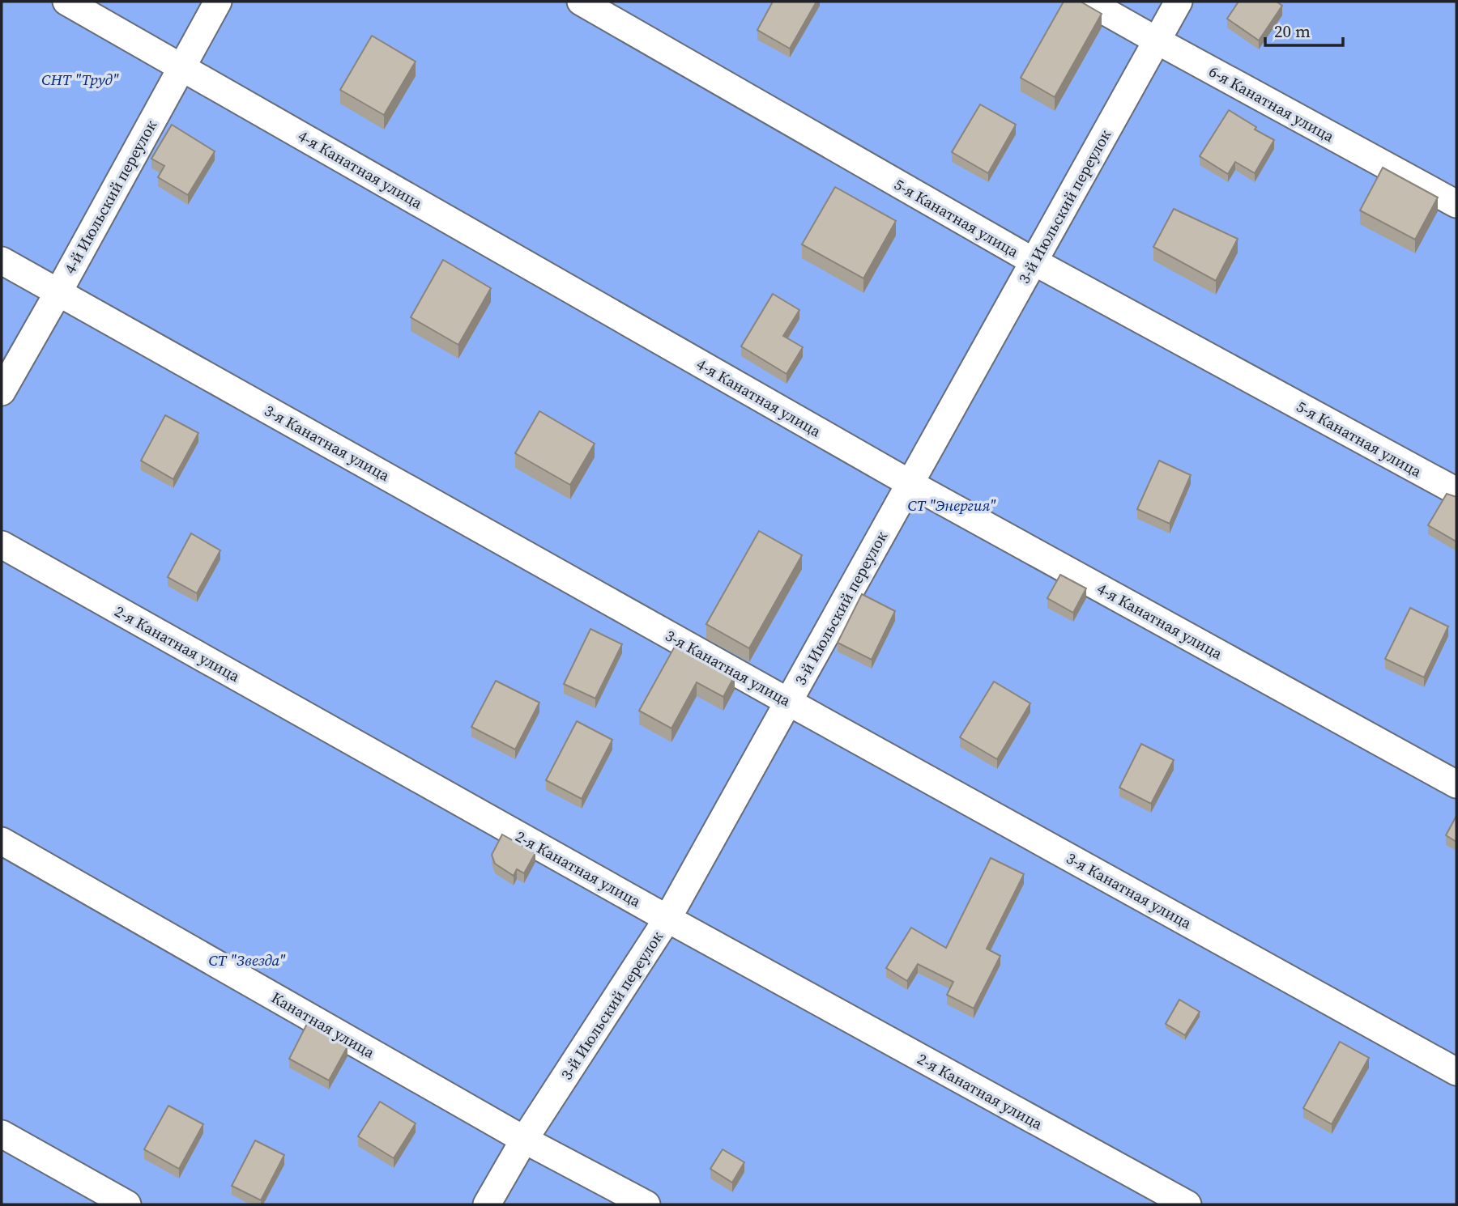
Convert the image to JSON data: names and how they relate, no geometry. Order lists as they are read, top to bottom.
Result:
{
  "streets": {
    "street": [
      "6-я Канатная улица",
      "4-я Канатная улица",
      "4-й Июльский переулок",
      "3-й Июльский переулок",
      "5-я Канатная улица",
      "3-я Канатная улица",
      "2-я Канатная улица",
      "Канатная улица"
    ]
  },
  "crossings": [
    ["6-я Канатная улица", "3-й Июльский переулок"],
    ["4-я Канатная улица", "4-й Июльский переулок"],
    ["4-я Канатная улица", "3-й Июльский переулок"],
    ["4-й Июльский переулок", "3-я Канатная улица"],
    ["3-й Июльский переулок", "5-я Канатная улица"],
    ["3-й Июльский переулок", "3-я Канатная улица"],
    ["3-й Июльский переулок", "2-я Канатная улица"],
    ["3-й Июльский переулок", "Канатная улица"]
  ],
  "parks": ["СНТ \"Труд\"", "СТ \"Энергия\"", "СТ \"Звезда\""],
  "scale_bar": "20 m"
}
